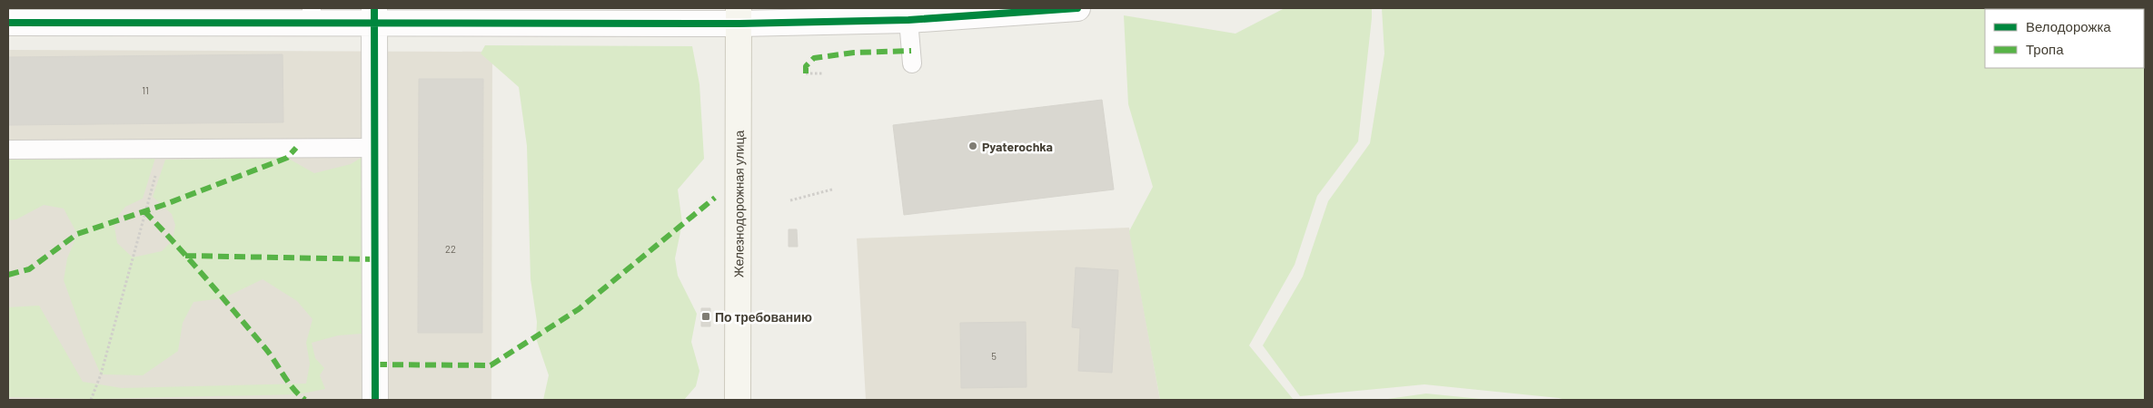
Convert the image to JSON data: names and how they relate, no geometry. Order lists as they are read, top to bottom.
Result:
{
  "streets": {
    "main road": ["Железнодорожная улица"]
  },
  "places": {
    "other": ["Pyaterochka"],
    "transit": ["По требованию"]
  },
  "house_numbers": ["11", "22", "5"],
  "legend": ["Велодорожка", "Тропа"]
}
